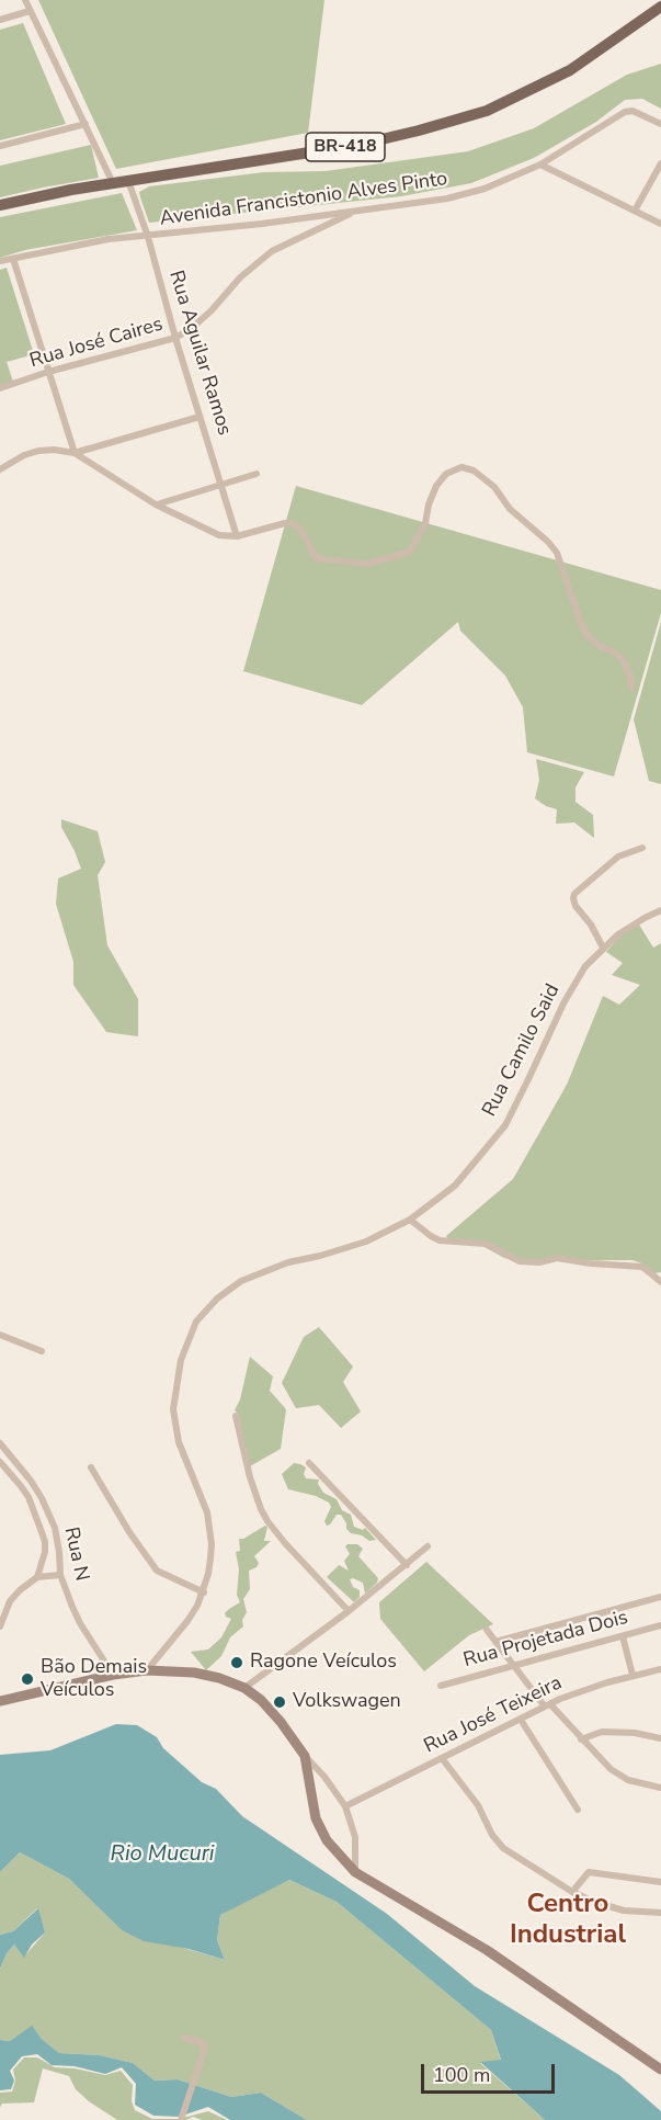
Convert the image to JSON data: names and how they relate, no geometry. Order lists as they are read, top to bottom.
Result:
{
  "streets": {
    "main road": ["BR-418"],
    "street": [
      "Avenida Francistonio Alves Pinto",
      "Rua José Caires",
      "Rua Aguilar Ramos",
      "Rua Camilo Said",
      "Rua N",
      "Rua Projetada Dois",
      "Rua José Teixeira"
    ]
  },
  "crossings": [
    ["BR-418", "Rua Aguilar Ramos"],
    ["Avenida Francistonio Alves Pinto", "Rua José Caires"],
    ["Avenida Francistonio Alves Pinto", "Rua Aguilar Ramos"],
    ["Rua José Caires", "Rua Aguilar Ramos"]
  ],
  "districts": ["Centro Industrial"],
  "water": ["Rio Mucuri"],
  "places": ["Ragone Veículos", "Bão Demais Veículos", "Volkswagen"],
  "scale_bar": "100 m"
}
